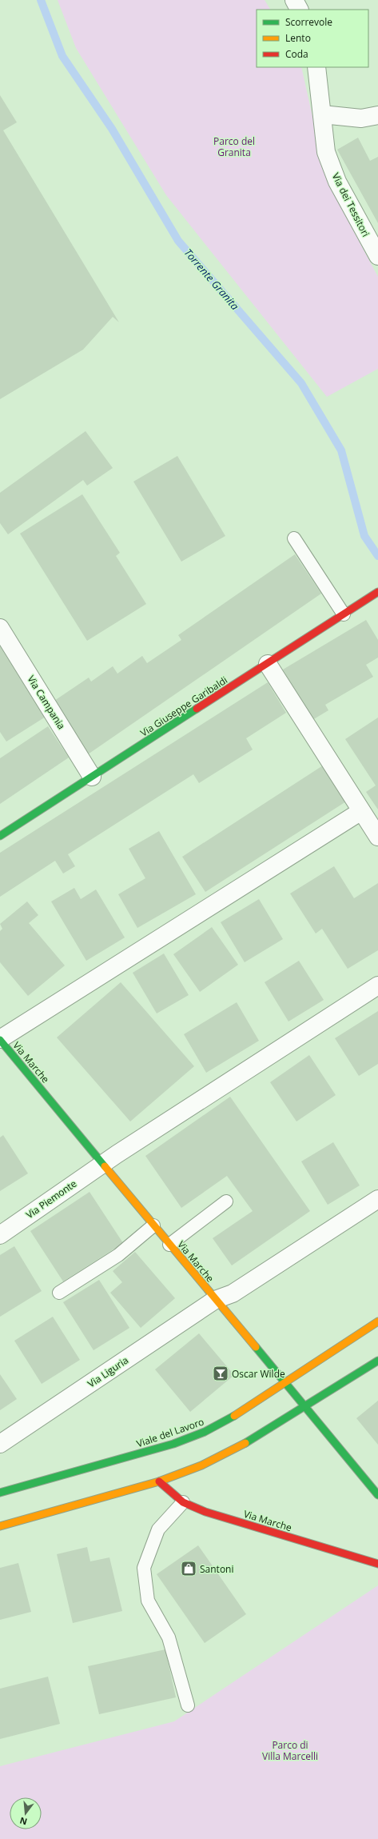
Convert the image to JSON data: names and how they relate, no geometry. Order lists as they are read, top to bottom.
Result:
{
  "streets": {
    "main road": ["Via Giuseppe Garibaldi", "Via Marche", "Viale del Lavoro"],
    "street": [
      "Via dei Tessitori",
      "Via Campania",
      "Via Piemonte",
      "Via Liguria"
    ]
  },
  "crossings": [
    ["Via Campania", "Via Giuseppe Garibaldi"],
    ["Via Marche", "Via Piemonte"],
    ["Via Marche", "Via Liguria"],
    ["Via Marche", "Viale del Lavoro"]
  ],
  "water": ["Torrente Granita"],
  "parks": ["Parco del Granita", "Parco di Villa Marcelli"],
  "places": {
    "bar": ["Oscar Wilde"],
    "shop": ["Santoni"]
  },
  "legend": ["Scorrevole", "Lento", "Coda"],
  "north": "bottom"
}
